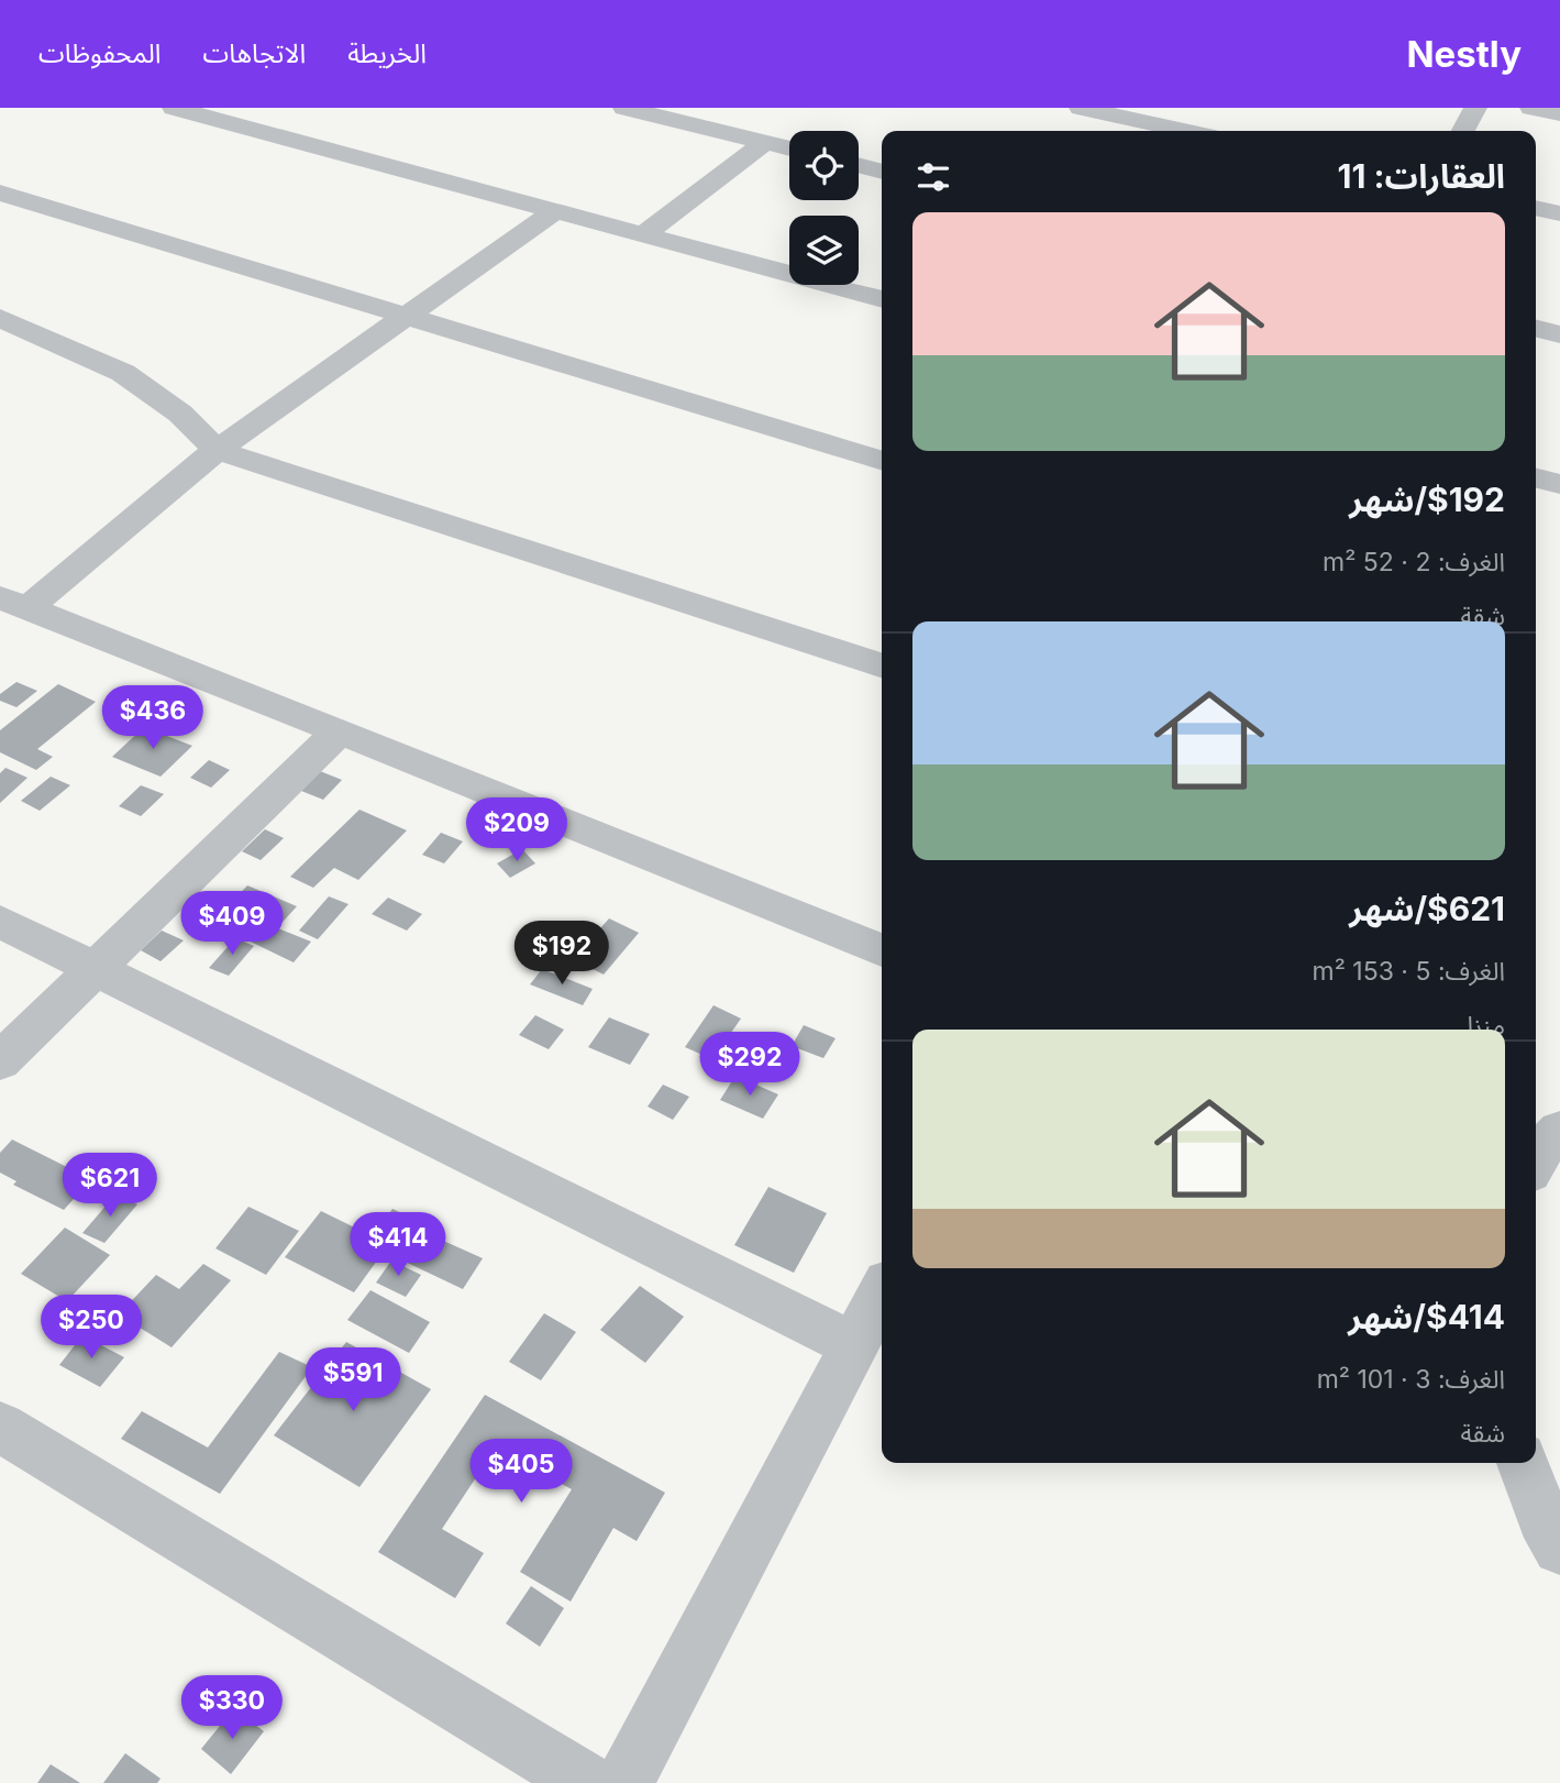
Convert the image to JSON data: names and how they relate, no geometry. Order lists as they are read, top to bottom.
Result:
{
  "page": {
    "header": "Nestly",
    "nav": ["الخريطة", "الاتجاهات", "المحفوظات"],
    "heading": "العقارات: 11",
    "list": [
      {
        "name": "$192/شهر",
        "note": "الغرف: 2 · 52 m² · شقة"
      },
      {
        "name": "$621/شهر",
        "note": "الغرف: 5 · 153 m² · منزل"
      },
      {
        "name": "$414/شهر",
        "note": "الغرف: 3 · 101 m² · شقة"
      }
    ],
    "price": [
      "$436",
      "$209",
      "$409",
      "$192",
      "$292",
      "$621",
      "$414",
      "$250",
      "$591",
      "$405",
      "$330"
    ]
  }
}
